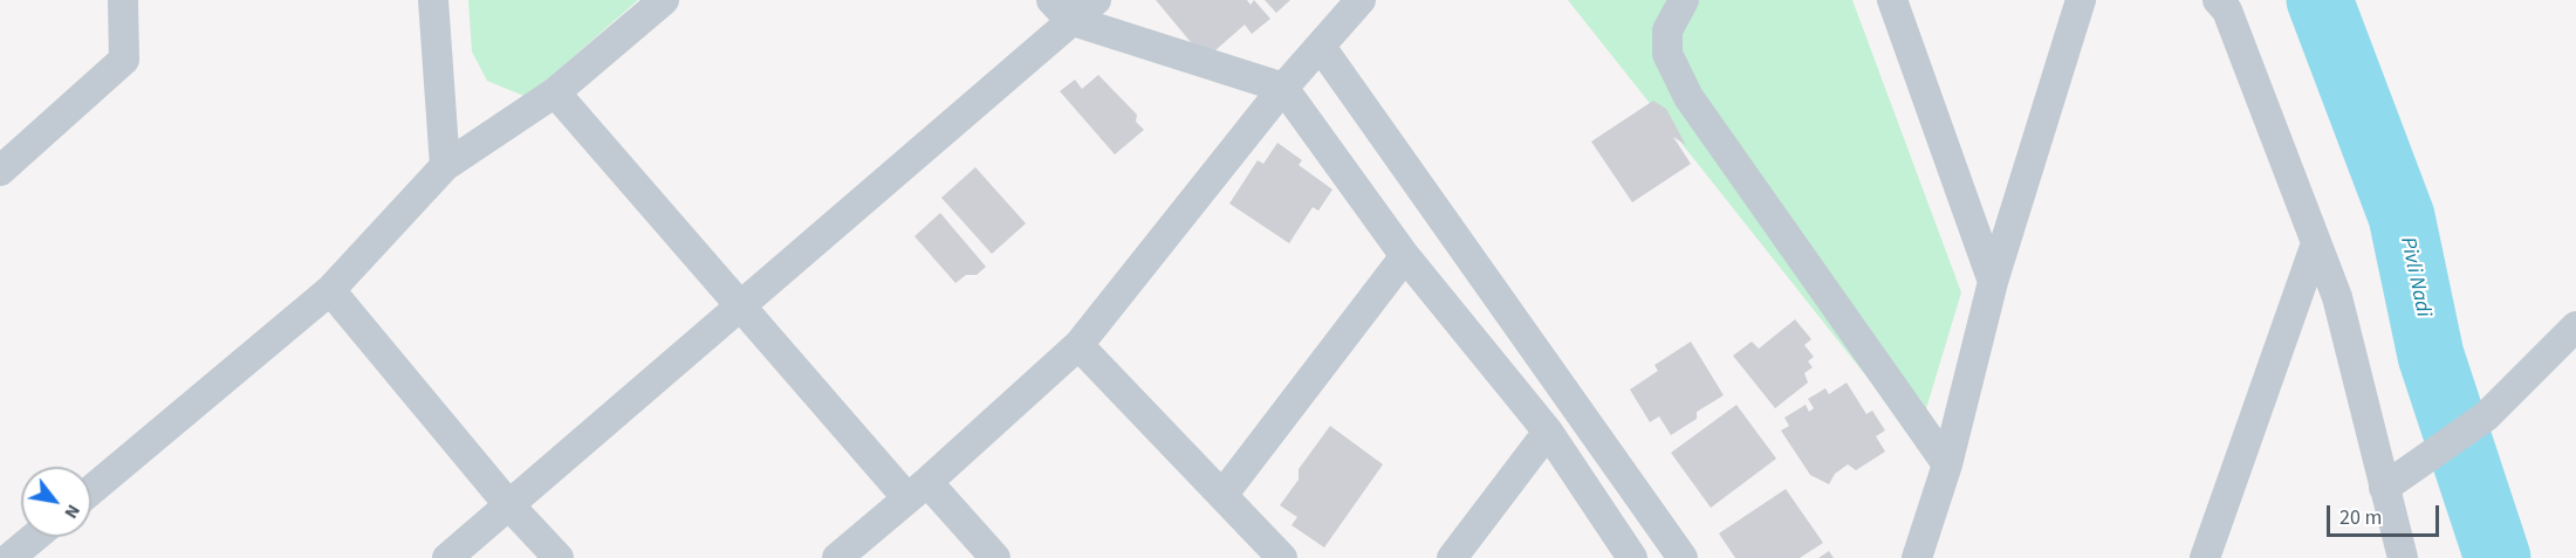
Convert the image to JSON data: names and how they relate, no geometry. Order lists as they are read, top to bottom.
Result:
{
  "water": ["Pivli Nadi"],
  "scale_bar": "20 m",
  "north": "bottom right"
}
